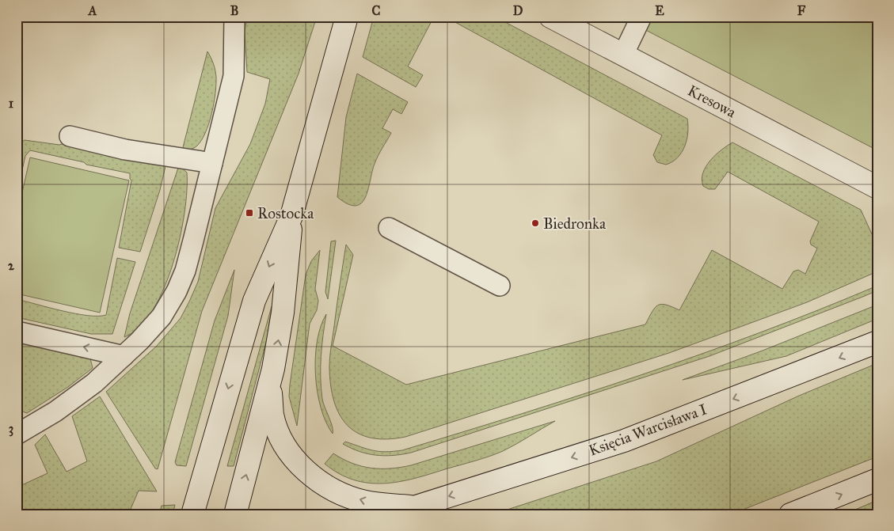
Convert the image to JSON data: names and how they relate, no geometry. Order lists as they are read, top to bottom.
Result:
{
  "streets": {
    "street": ["Kresowa", "Księcia Warcisława I"]
  },
  "one_way": ["Księcia Warcisława I"],
  "places": {
    "transit": ["Rostocka"],
    "other": ["Biedronka"]
  },
  "grid": {
    "columns": [
      "A",
      "B",
      "C",
      "D",
      "E",
      "F"
    ],
    "rows": ["1", "2", "3"]
  }
}
